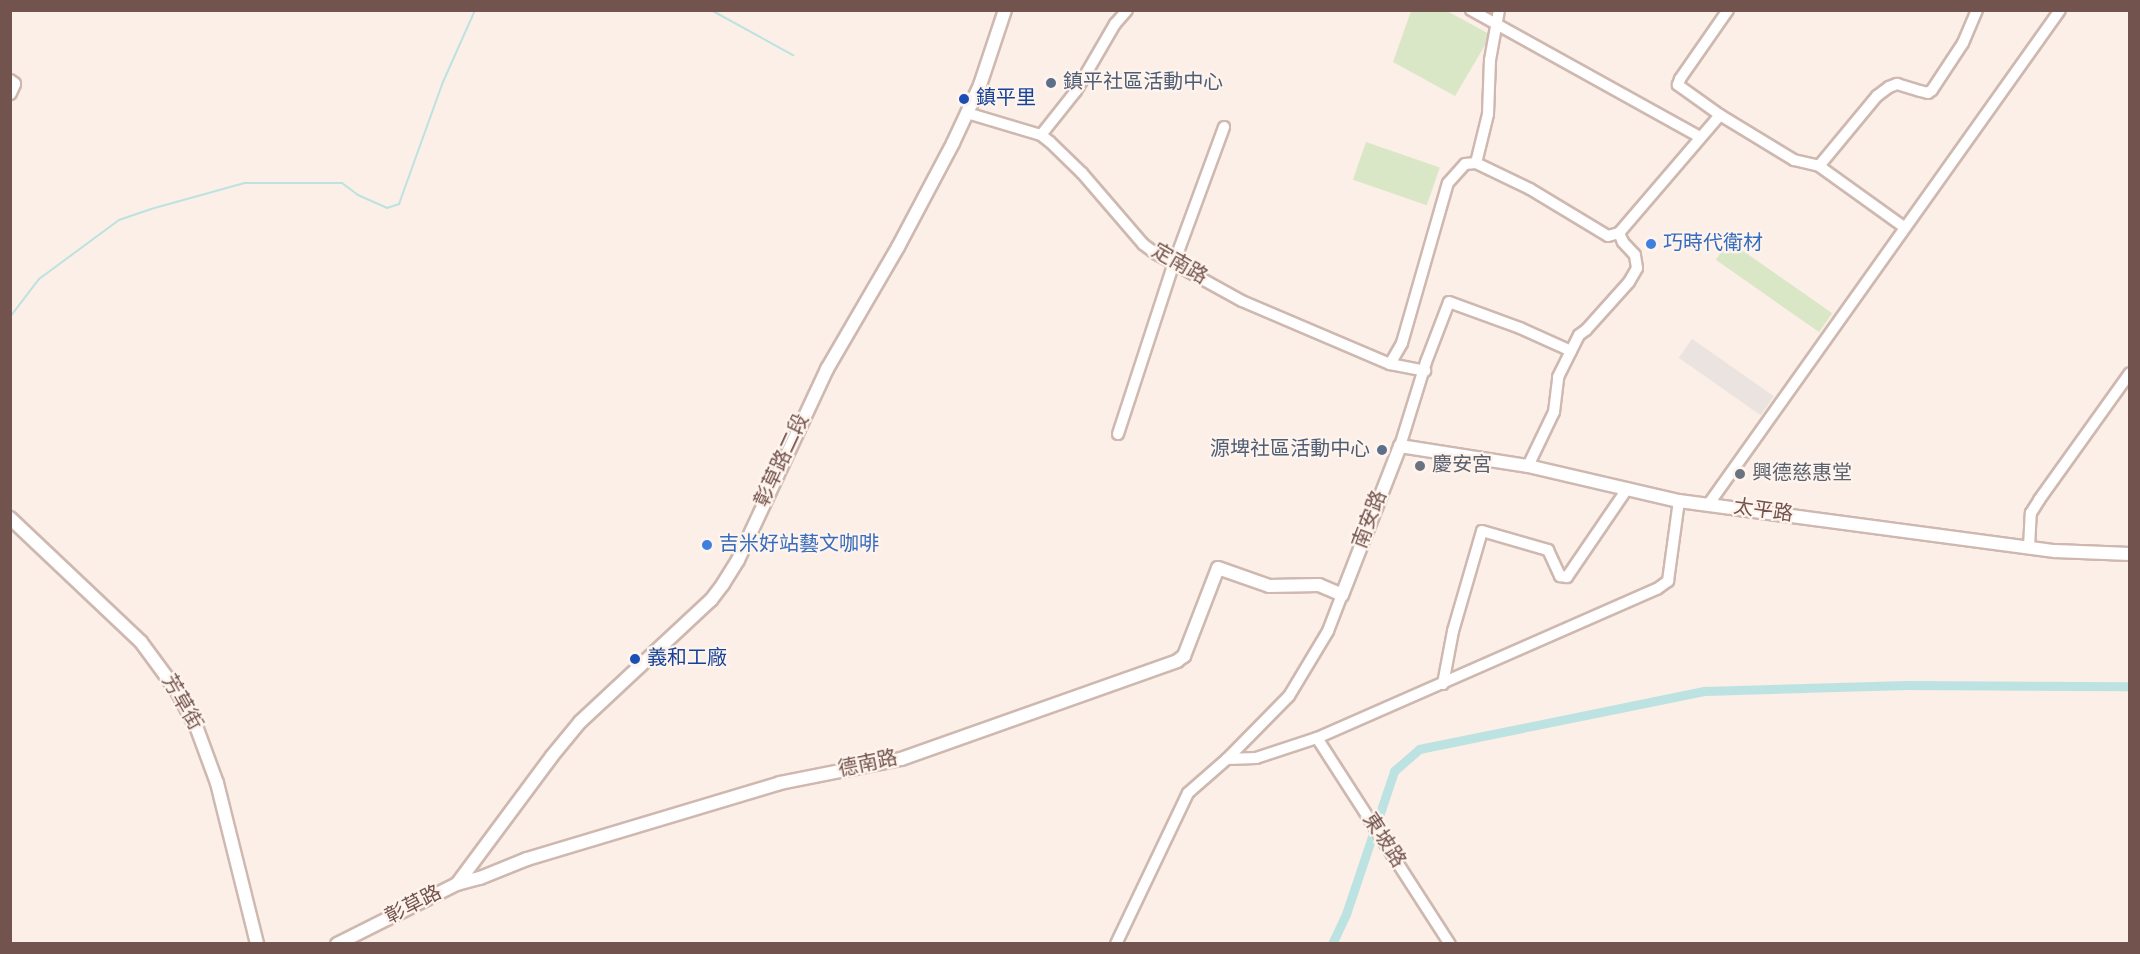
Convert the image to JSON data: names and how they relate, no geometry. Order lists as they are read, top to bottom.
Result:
{
  "streets": {
    "street": [
      "定南路",
      "彰草路二段",
      "太平路",
      "南安路",
      "芳草街",
      "德南路",
      "東坡路",
      "彰草路"
    ]
  },
  "crossings": [
    ["定南路", "彰草路二段"],
    ["彰草路二段", "德南路"],
    ["彰草路二段", "彰草路"],
    ["太平路", "南安路"],
    ["南安路", "德南路"],
    ["德南路", "彰草路"]
  ],
  "places": [
    "鎮平社區活動中心",
    "鎮平里",
    "巧時代衛材",
    "源埤社區活動中心",
    "慶安宮",
    "興德慈惠堂",
    "吉米好站藝文咖啡",
    "義和工廠"
  ]
}
